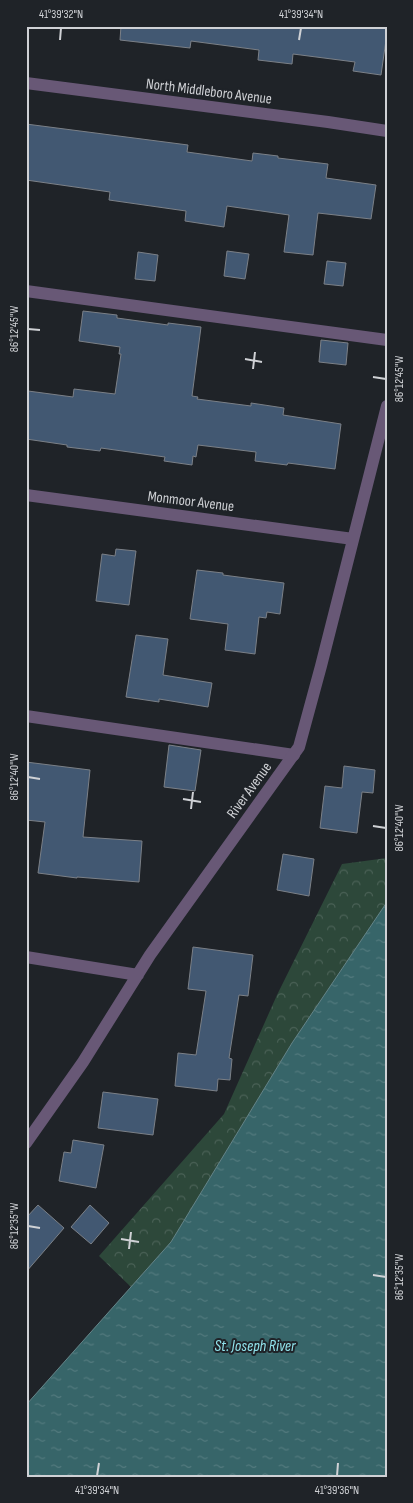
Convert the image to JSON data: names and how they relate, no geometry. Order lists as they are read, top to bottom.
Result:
{
  "streets": {
    "street": ["North Middleboro Avenue", "Monmoor Avenue", "River Avenue"]
  },
  "crossings": [
    ["Monmoor Avenue", "River Avenue"]
  ],
  "water": ["St. Joseph River"],
  "coordinates": [
    "41°39'32\"N",
    "41°39'34\"N",
    "86°12'45\"W",
    "86°12'40\"W",
    "86°12'35\"W",
    "41°39'36\"N"
  ]
}
